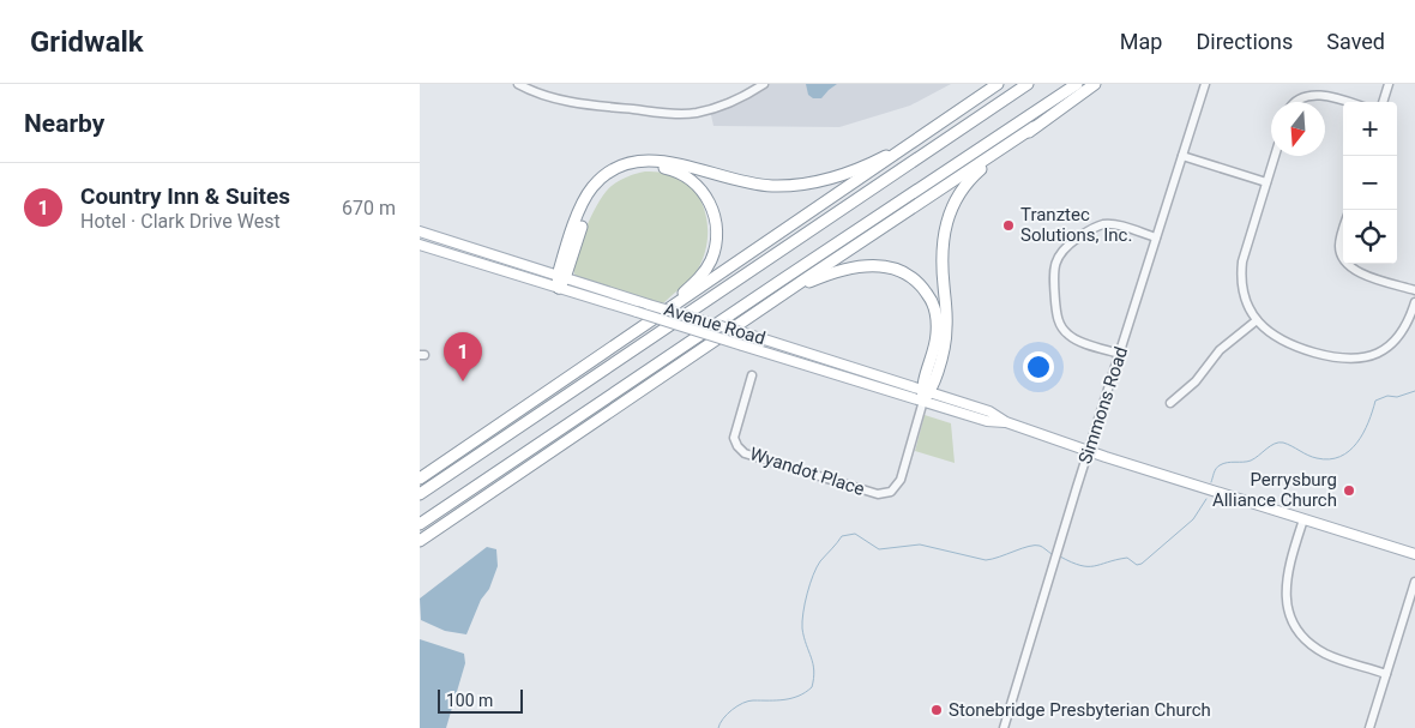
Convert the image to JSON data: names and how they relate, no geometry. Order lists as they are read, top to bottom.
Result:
{
  "streets": {
    "main road": ["Avenue Road"],
    "street": ["Simmons Road", "Wyandot Place"]
  },
  "crossings": [
    ["Avenue Road", "Simmons Road"],
    ["Avenue Road", "Wyandot Place"]
  ],
  "places": ["Tranztec Solutions, Inc.", "Perrysburg Alliance Church", "Stonebridge Presbyterian Church"],
  "scale_bar": "100 m",
  "north": "bottom",
  "page": {
    "header": "Gridwalk",
    "nav": ["Map", "Directions", "Saved"],
    "heading": "Nearby",
    "map_buttons": ["+", "−"],
    "list": [
      {
        "mark": "1",
        "name": "Country Inn & Suites",
        "note": "Hotel · Clark Drive West",
        "value": "670 m"
      }
    ],
    "pins": "1",
    "scale": "100 m"
  }
}
